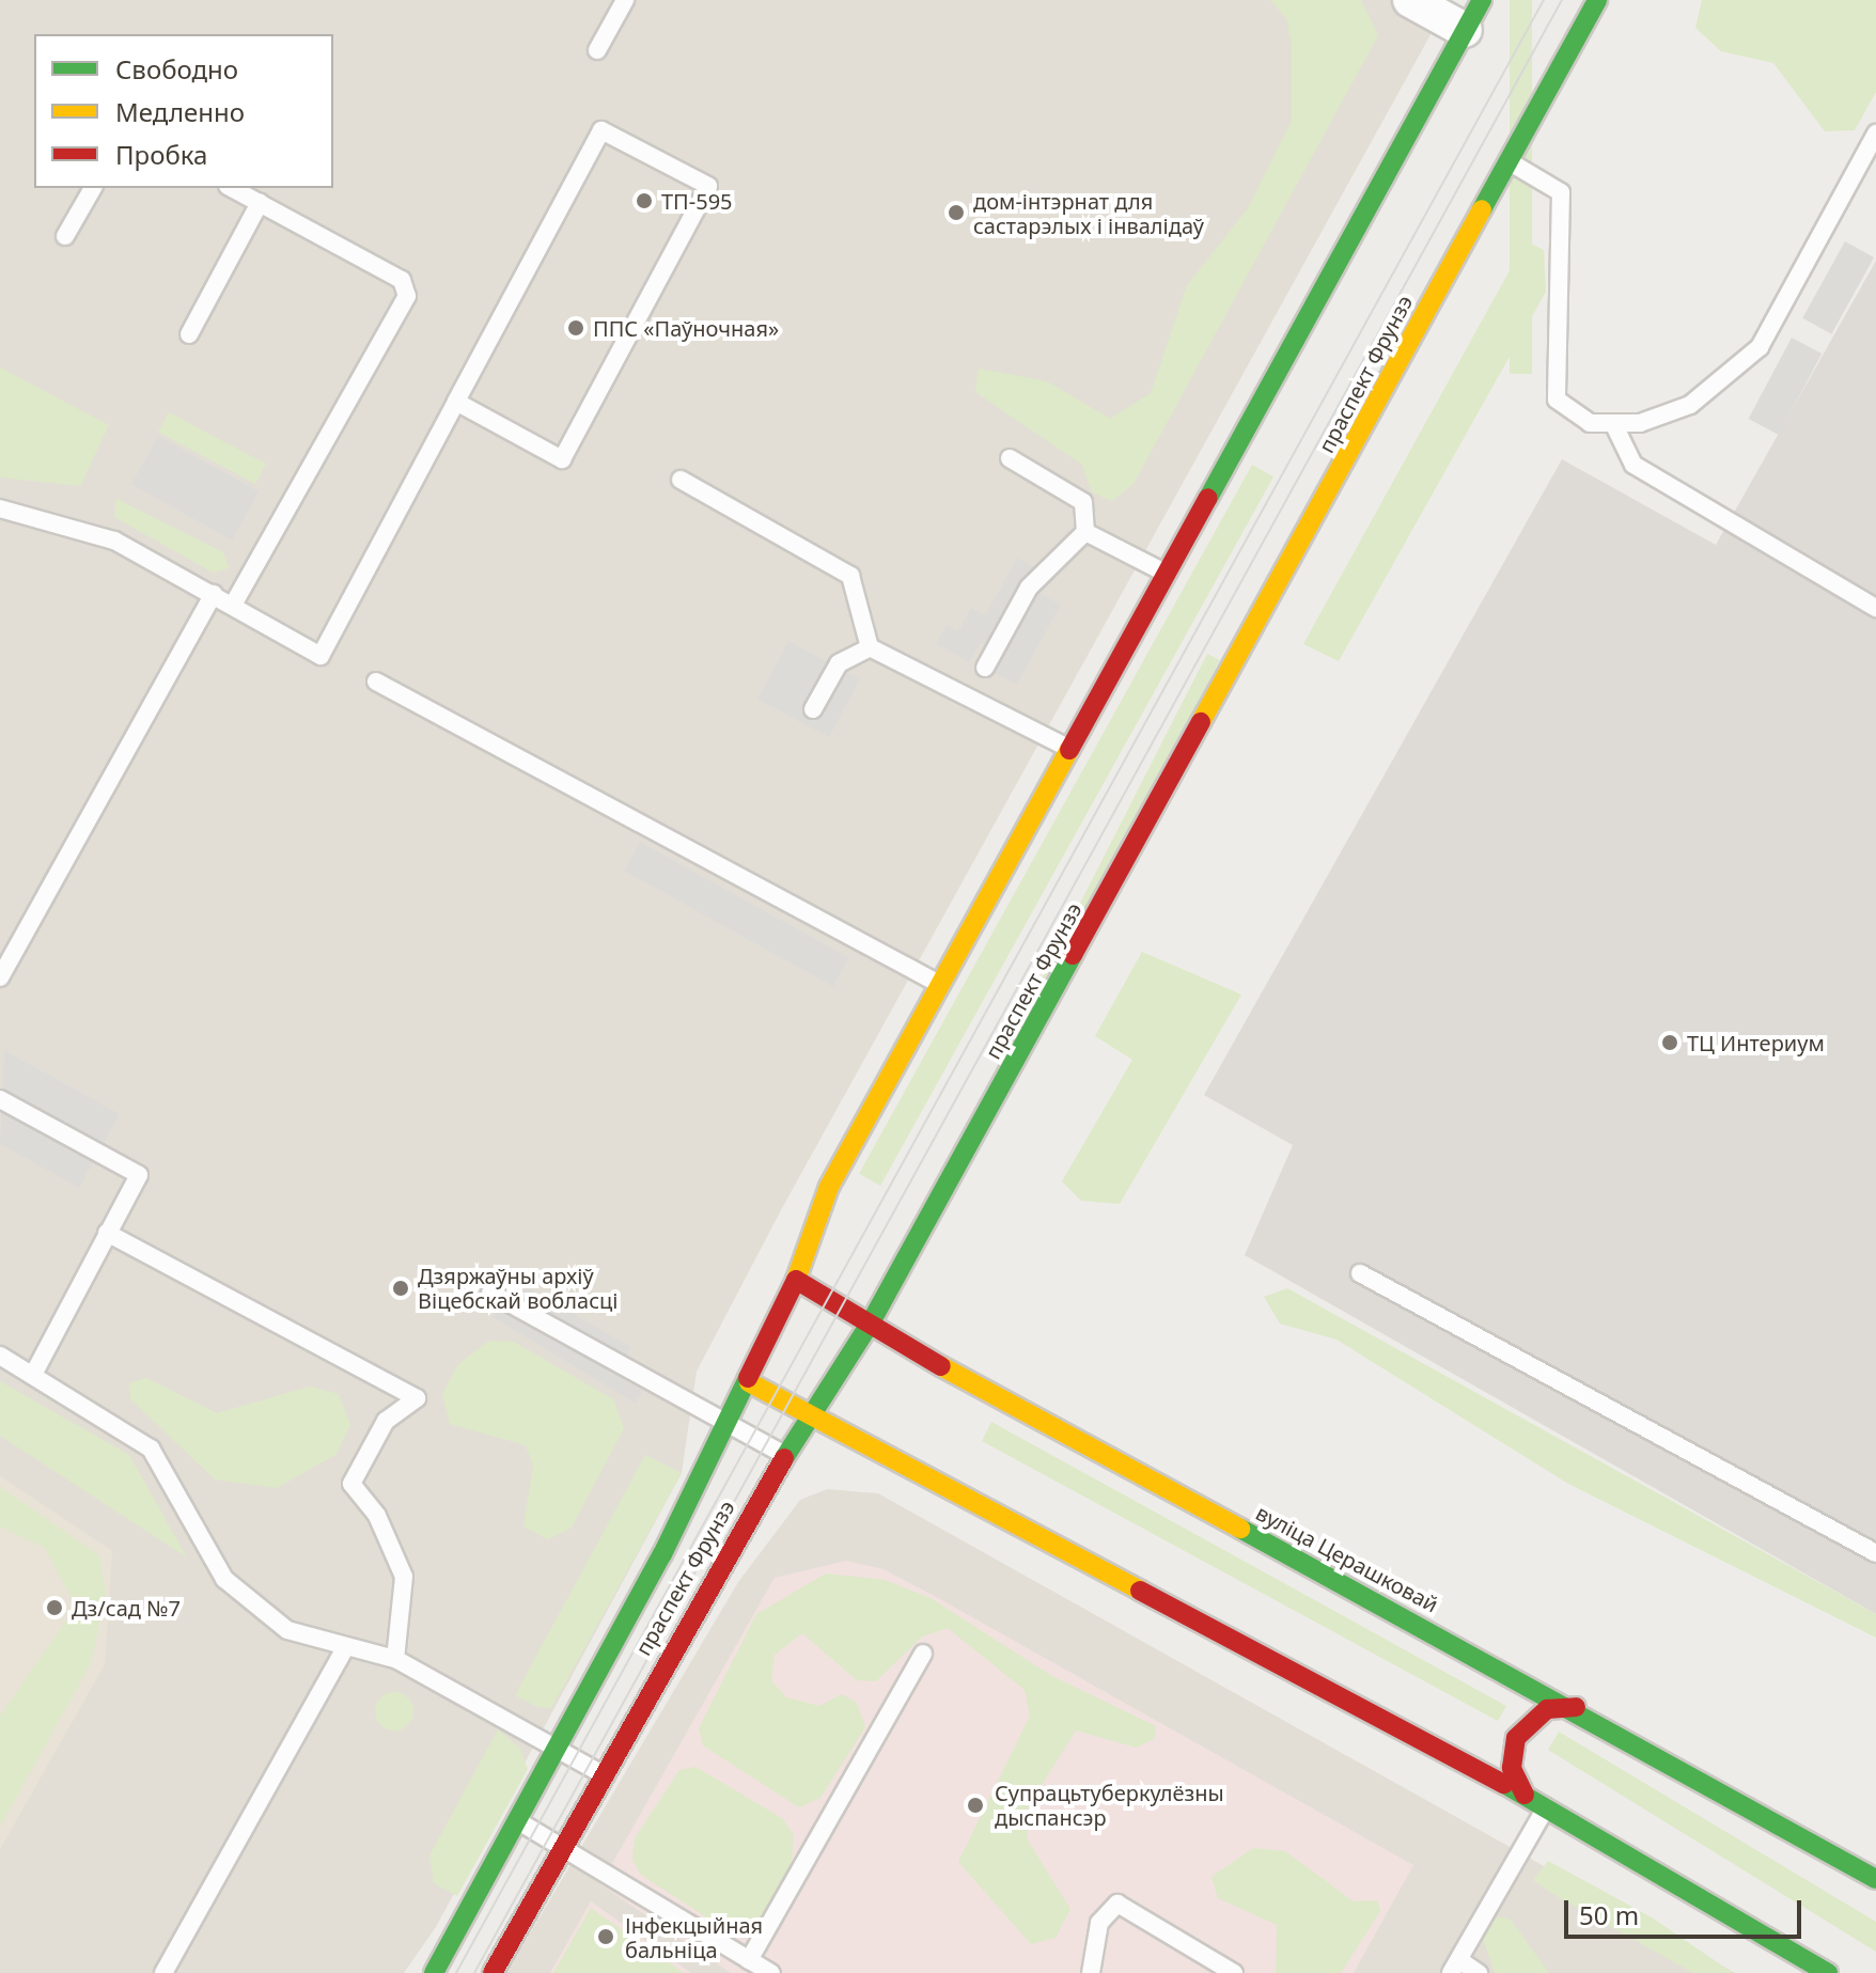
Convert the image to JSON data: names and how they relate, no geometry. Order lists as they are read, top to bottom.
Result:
{
  "streets": {
    "main road": ["праспект Фрунзэ", "вуліца Церашковай"]
  },
  "crossings": [
    ["праспект Фрунзэ", "вуліца Церашковай"]
  ],
  "places": [
    "ТП-595",
    "дом-інтэрнат для састарэлых і інвалідаў",
    "ППС «Паўночная»",
    "ТЦ Интериум",
    "Дзяржаўны архіў Віцебскай вобласці",
    "Дз/сад №7",
    "Супрацьтуберкулёзны дыспансэр",
    "Інфекцыйная бальніца"
  ],
  "legend": ["Свободно", "Медленно", "Пробка"],
  "scale_bar": "50 m"
}
